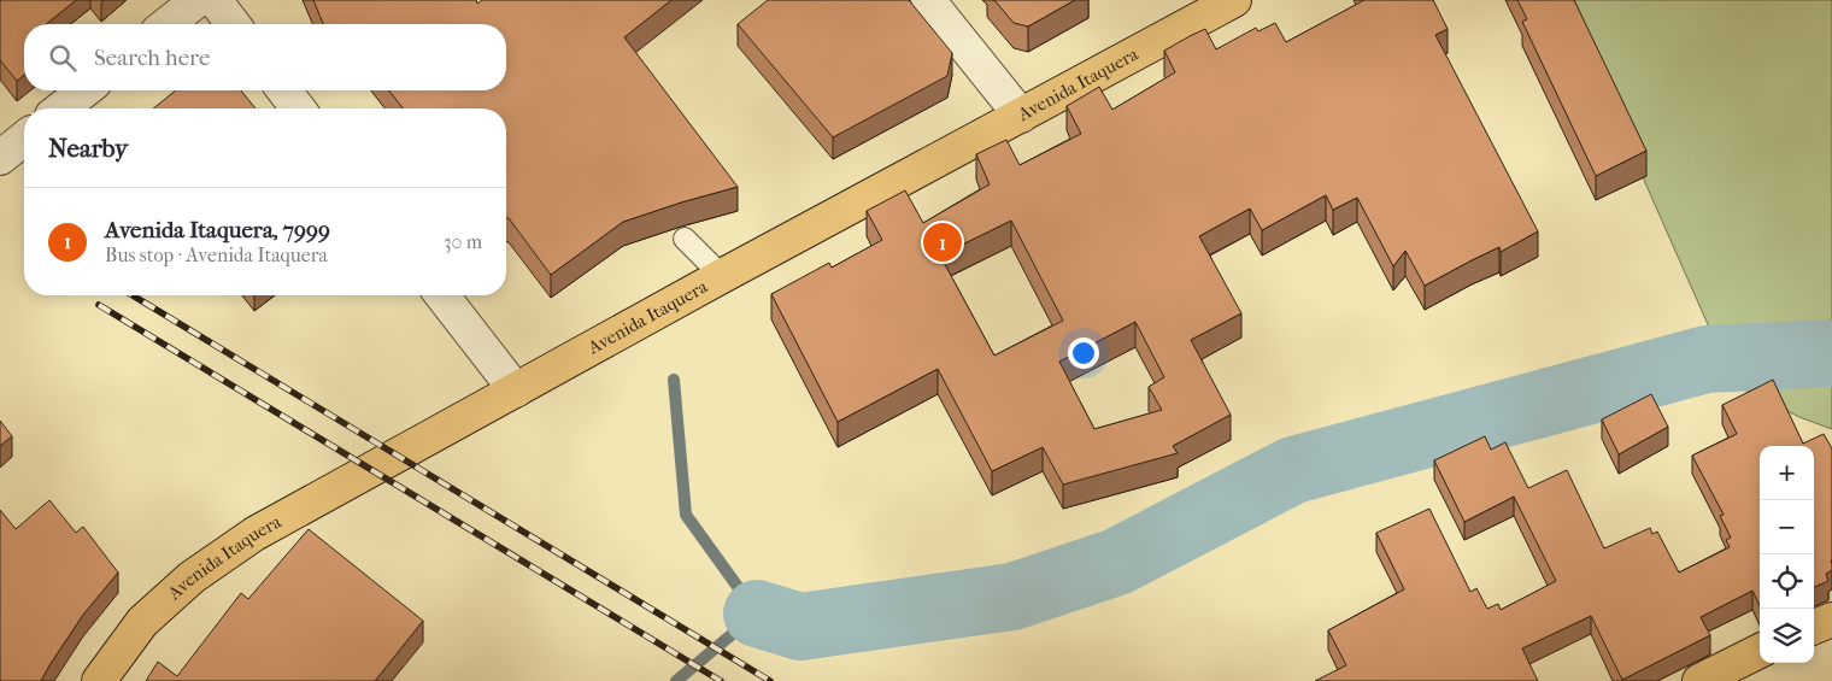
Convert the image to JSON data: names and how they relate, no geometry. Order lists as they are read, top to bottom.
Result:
{
  "streets": {
    "main road": ["Avenida Itaquera"]
  },
  "page": {
    "search": "Search here",
    "heading": "Nearby",
    "list": [
      {
        "mark": "1",
        "name": "Avenida Itaquera, 7999",
        "note": "Bus stop · Avenida Itaquera",
        "value": "30 m"
      }
    ],
    "pins": "1",
    "map_buttons": ["+", "−"]
  }
}
